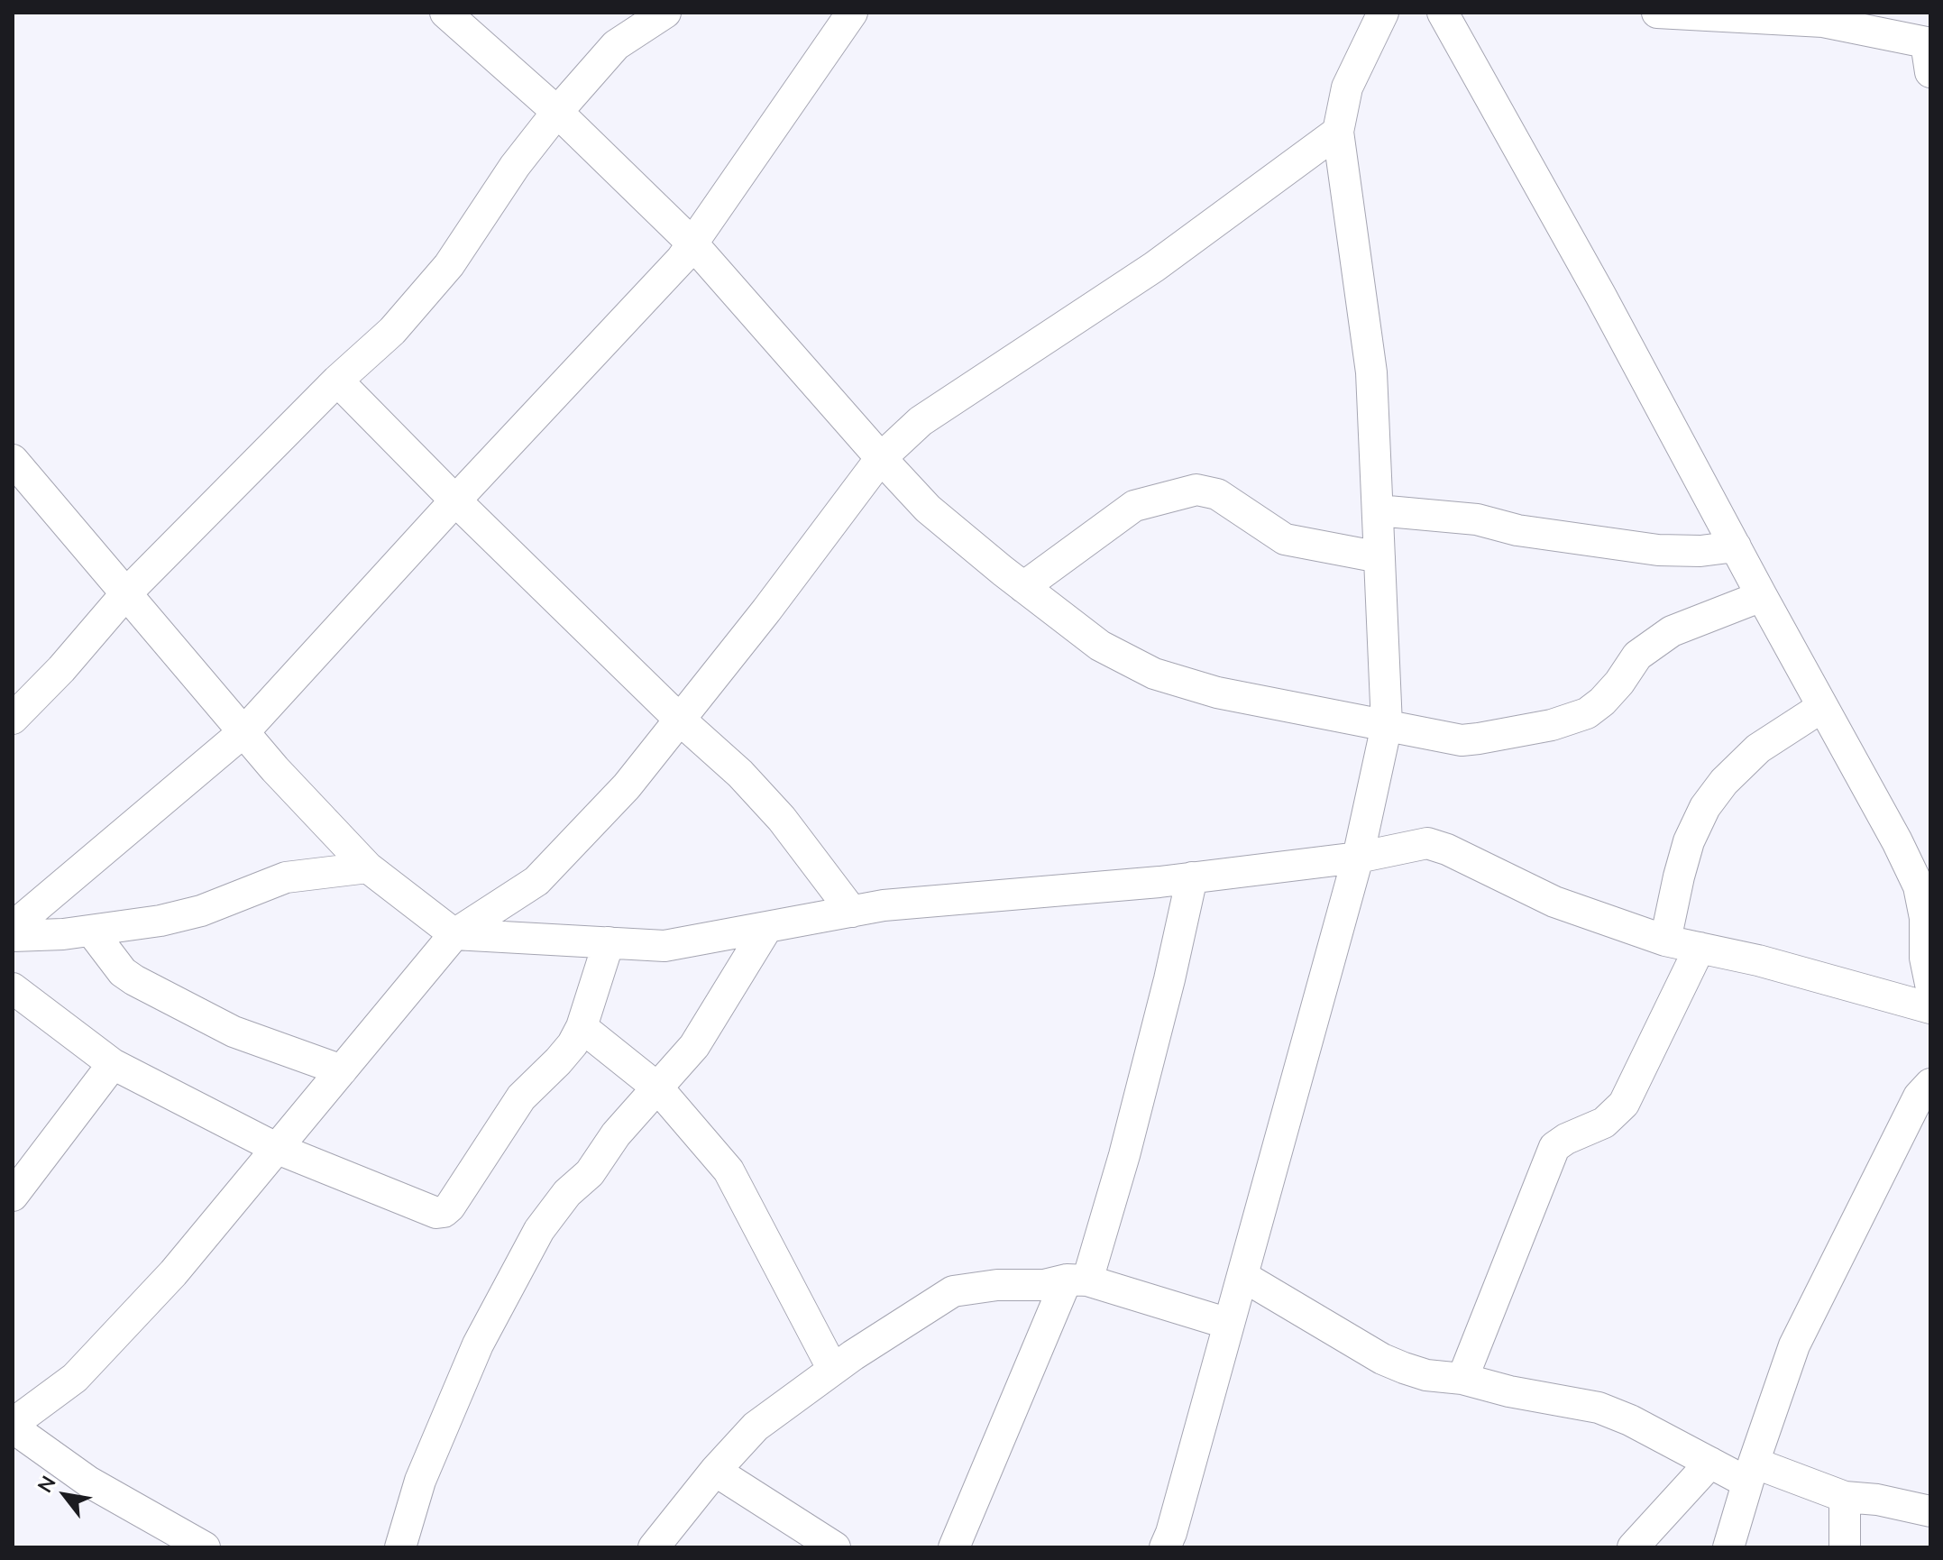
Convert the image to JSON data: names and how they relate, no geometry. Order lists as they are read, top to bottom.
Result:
{
  "north": "top left"
}
